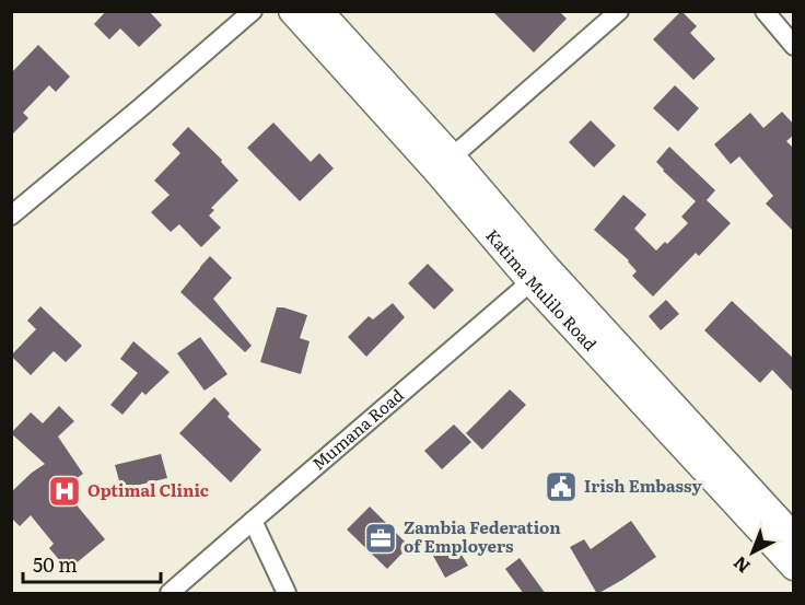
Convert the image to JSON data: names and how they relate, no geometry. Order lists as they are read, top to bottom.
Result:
{
  "streets": {
    "main road": ["Katima Mulilo Road"],
    "street": ["Mumana Road"]
  },
  "crossings": [
    ["Katima Mulilo Road", "Mumana Road"]
  ],
  "places": {
    "public building": ["Irish Embassy"],
    "hospital": ["Optimal Clinic"],
    "office": ["Zambia Federation of Employers"]
  },
  "scale_bar": "50 m",
  "north": "bottom left"
}
